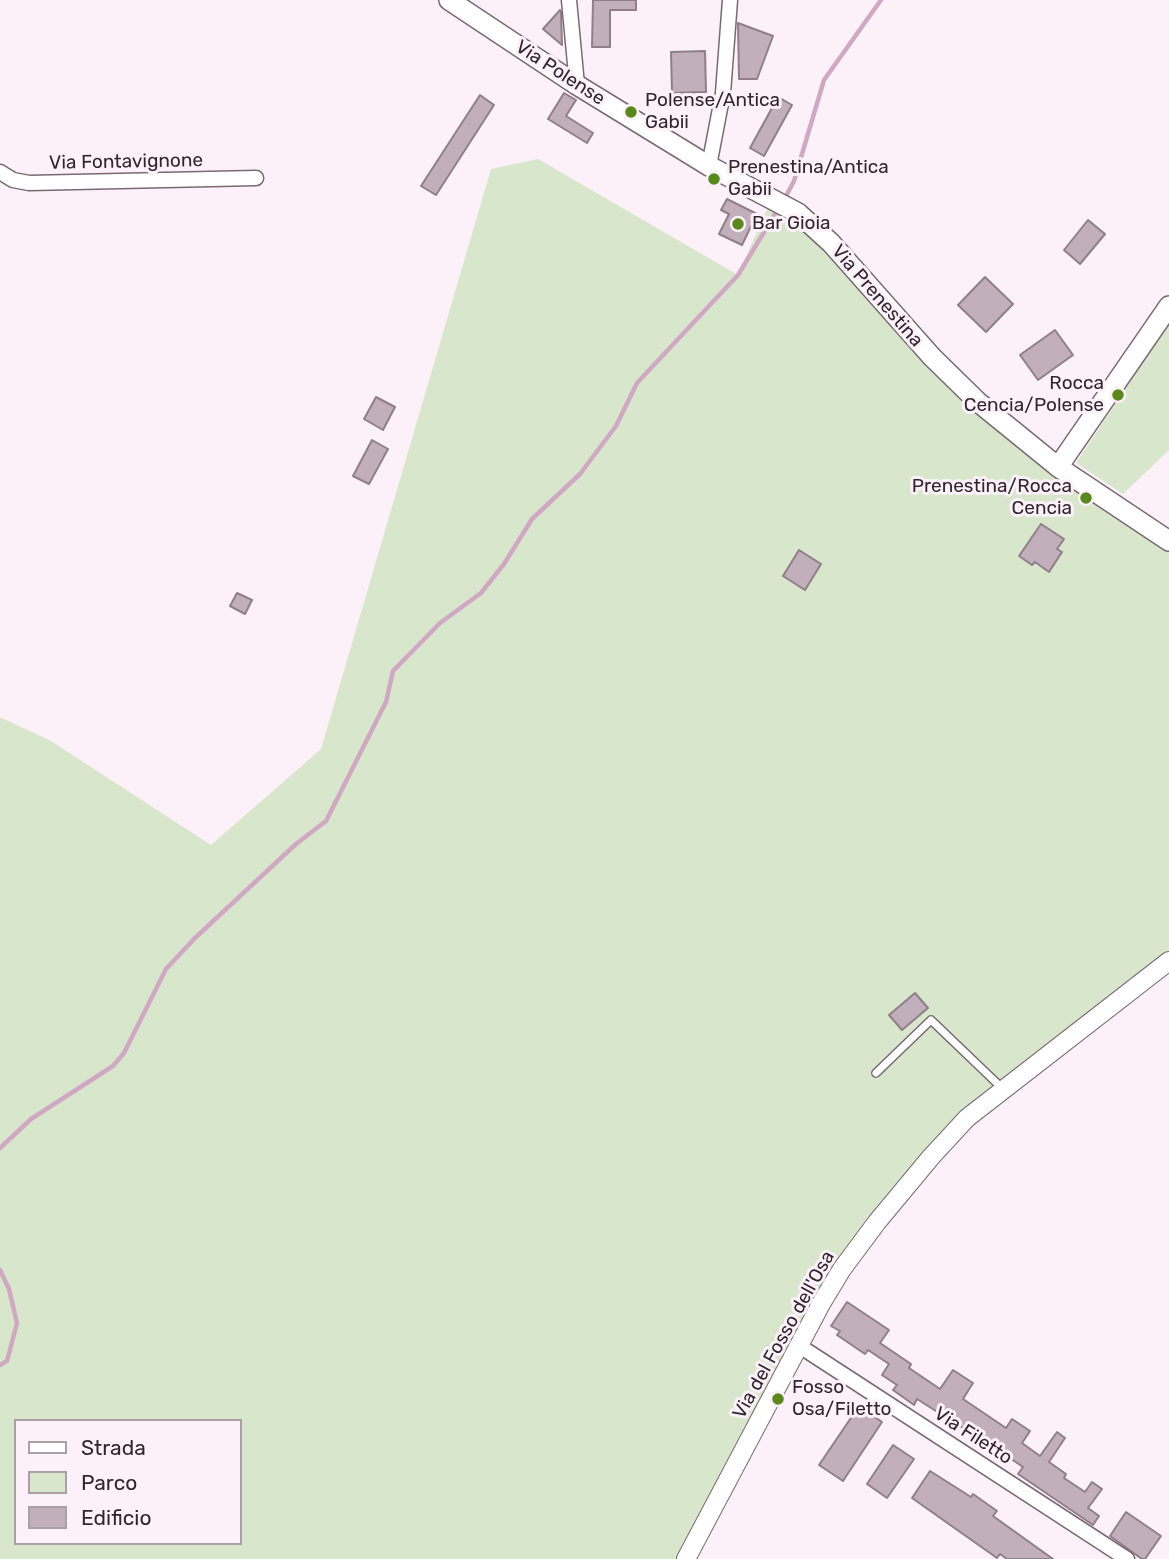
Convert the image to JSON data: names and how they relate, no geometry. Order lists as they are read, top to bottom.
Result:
{
  "streets": {
    "main road": ["Via Polense", "Via Prenestina"],
    "street": ["Via Fontavignone", "Via del Fosso dell'Osa", "Via Filetto"]
  },
  "crossings": [
    ["Via Polense", "Via Prenestina"],
    ["Via del Fosso dell'Osa", "Via Filetto"]
  ],
  "places": [
    "Polense/Antica Gabii",
    "Prenestina/Antica Gabii",
    "Bar Gioia",
    "Rocca Cencia/Polense",
    "Prenestina/Rocca Cencia",
    "Fosso Osa/Filetto"
  ],
  "legend": ["Strada", "Parco", "Edificio"]
}
